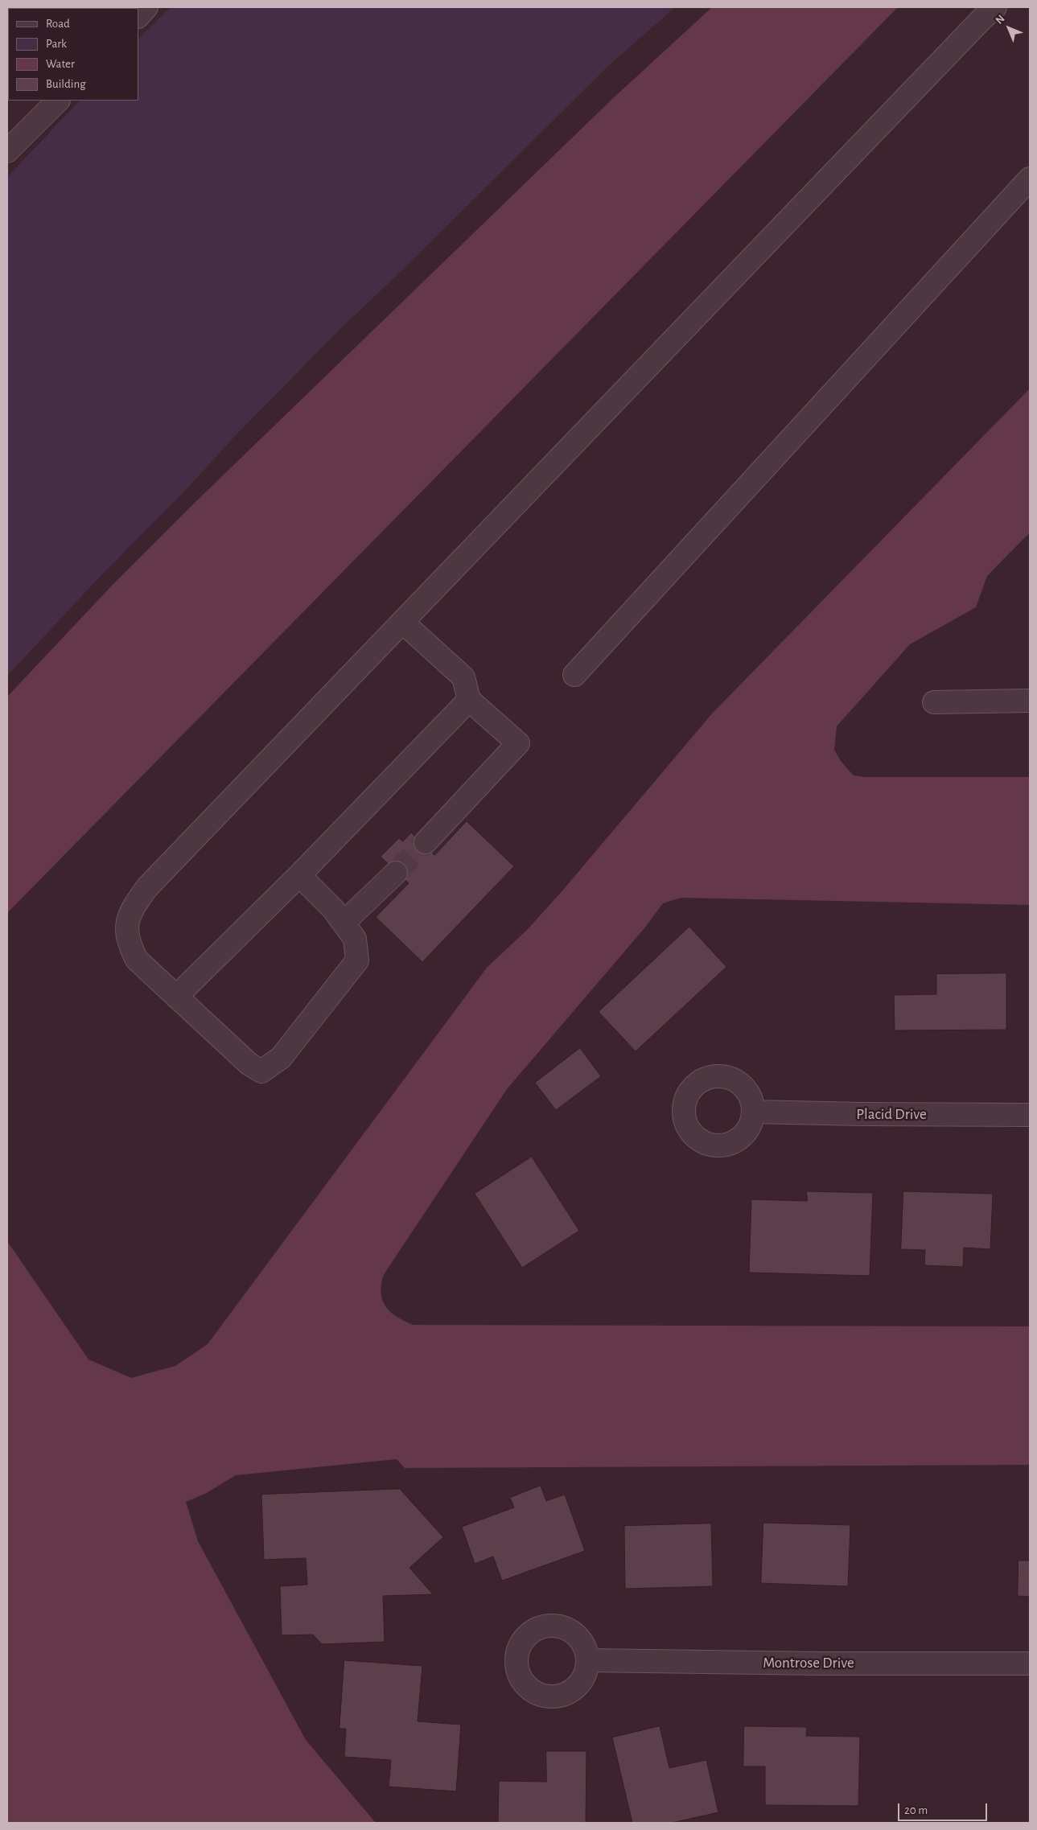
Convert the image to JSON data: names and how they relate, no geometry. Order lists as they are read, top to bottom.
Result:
{
  "streets": {
    "street": ["Placid Drive", "Montrose Drive"]
  },
  "legend": [
    "Road",
    "Park",
    "Water",
    "Building"
  ],
  "scale_bar": "20 m",
  "north": "top left"
}
